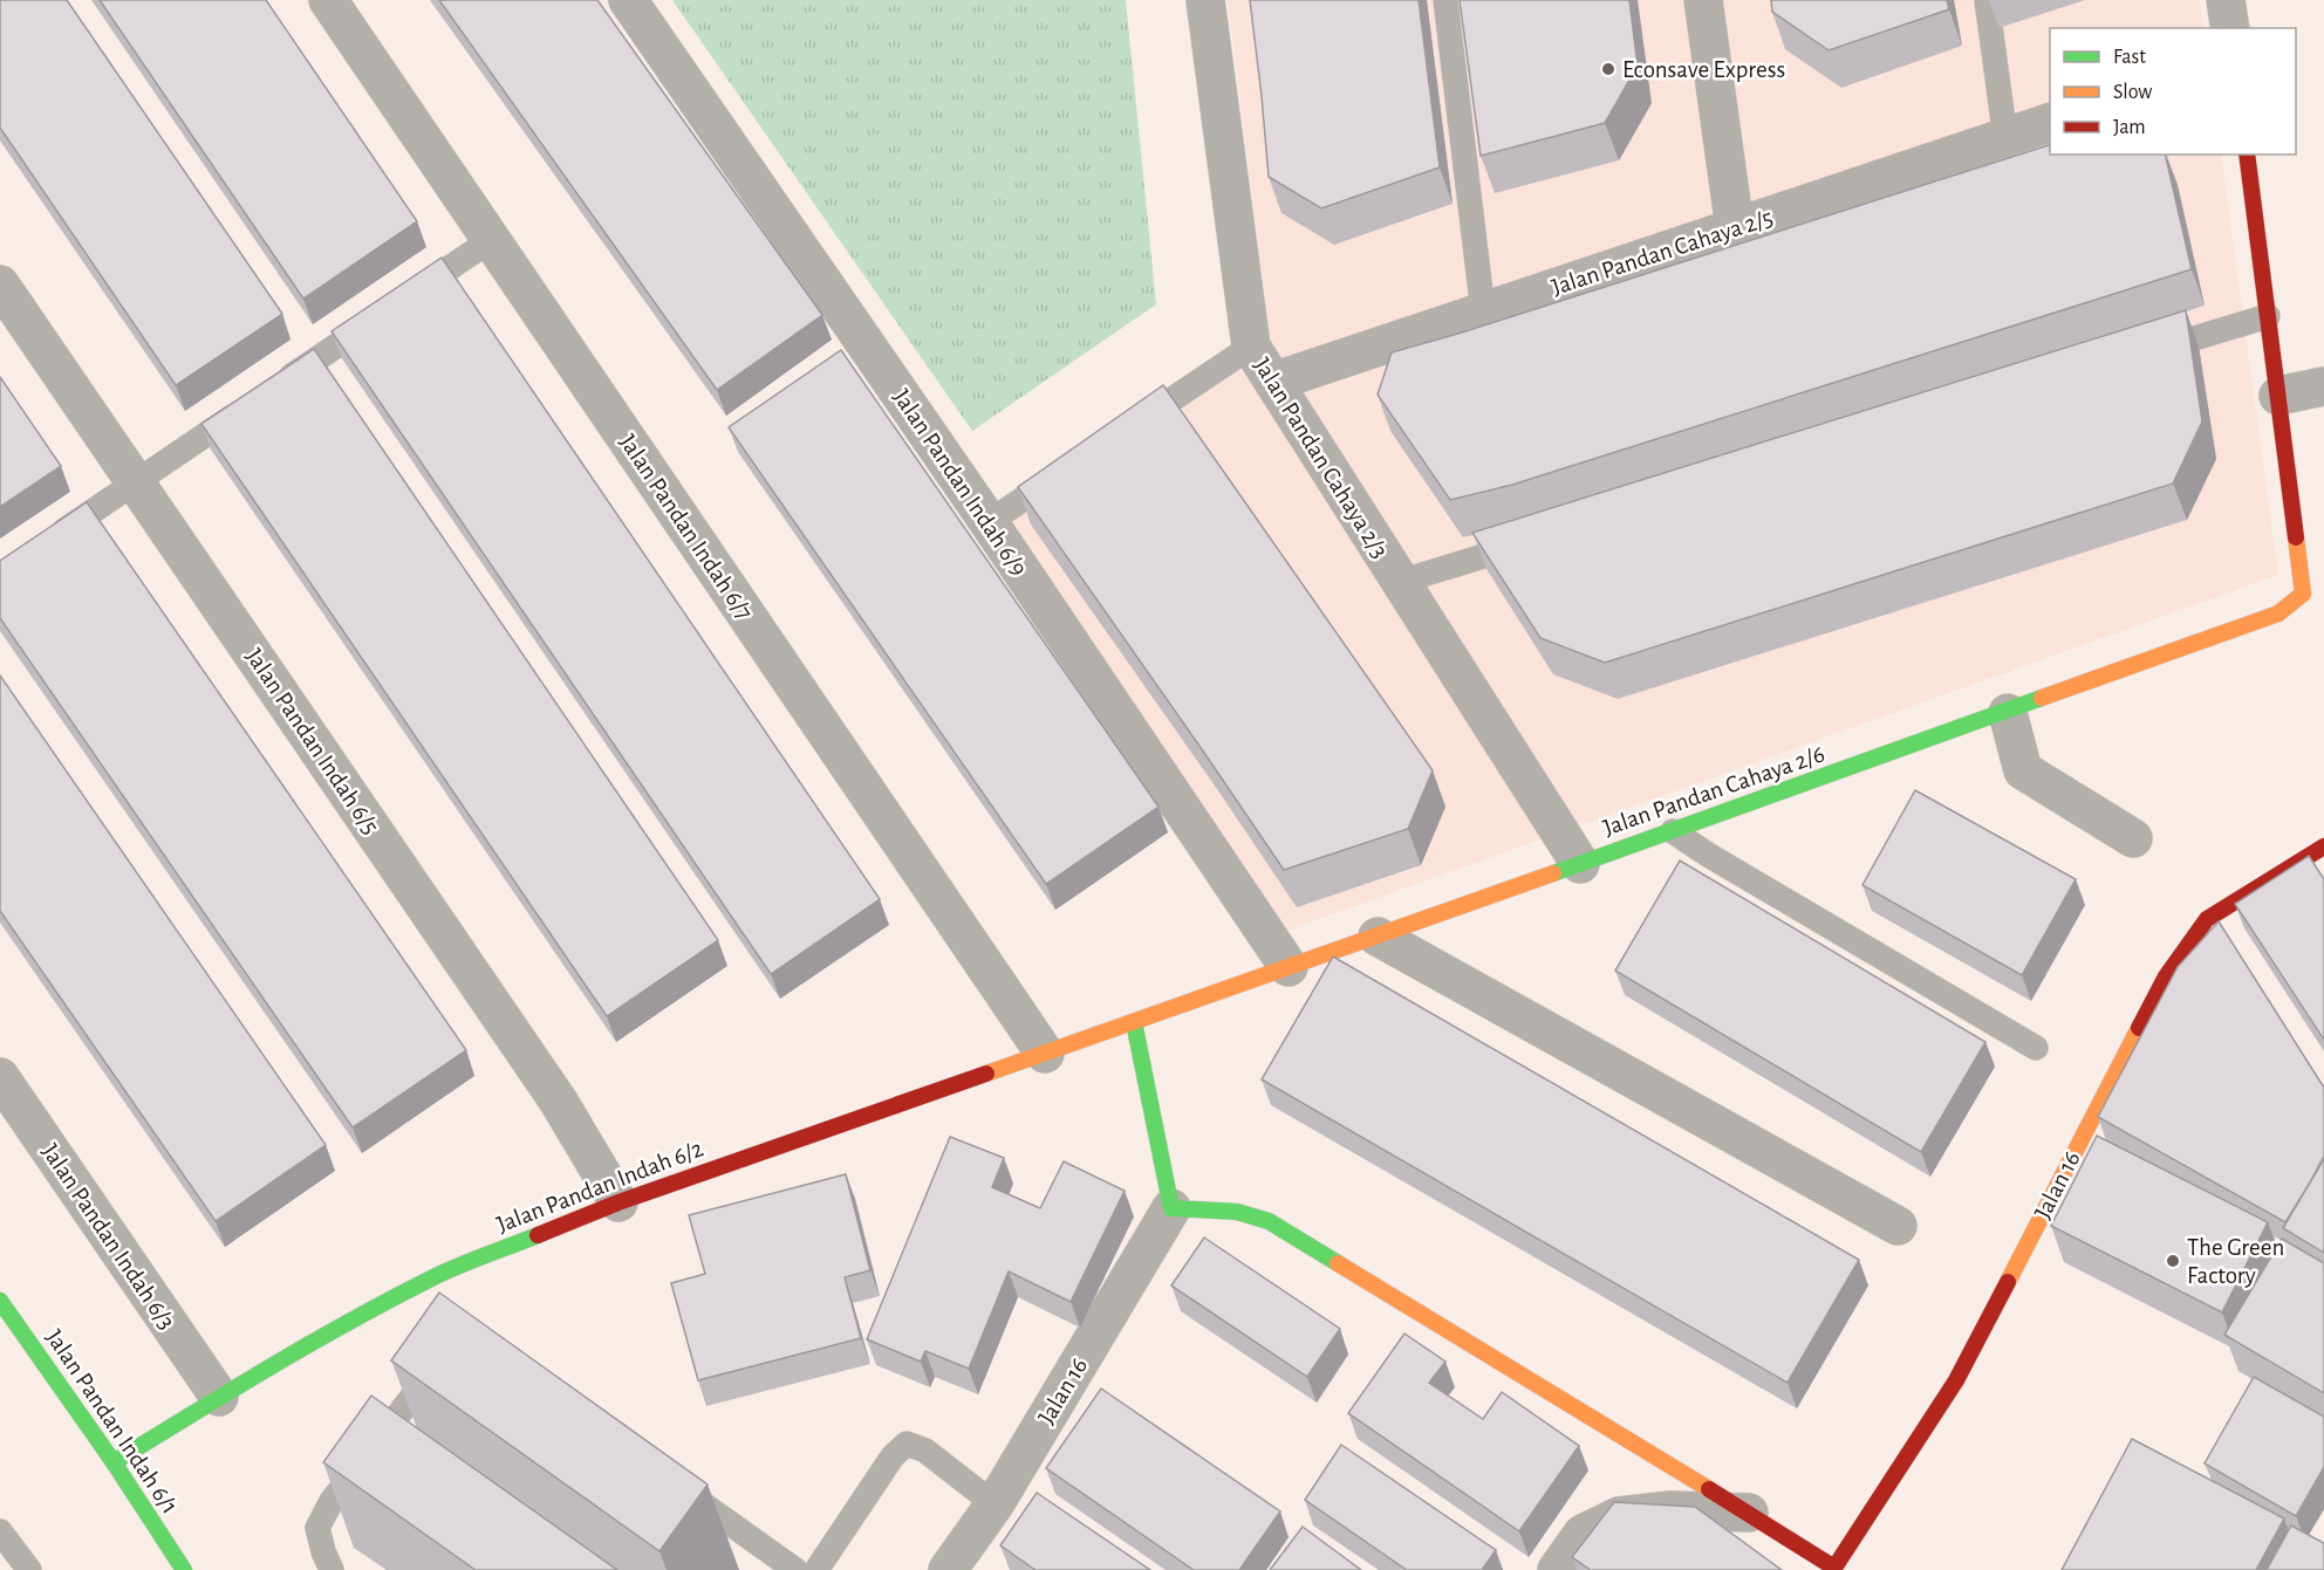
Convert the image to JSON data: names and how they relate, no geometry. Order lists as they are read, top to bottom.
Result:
{
  "streets": {
    "street": [
      "Jalan Pandan Cahaya 2/5",
      "Jalan Pandan Cahaya 2/3",
      "Jalan Pandan Indah 6/9",
      "Jalan Pandan Indah 6/7",
      "Jalan Pandan Indah 6/5",
      "Jalan Pandan Cahaya 2/6",
      "Jalan 16",
      "Jalan Pandan Indah 6/2",
      "Jalan Pandan Indah 6/3",
      "Jalan Pandan Indah 6/1"
    ]
  },
  "crossings": [
    ["Jalan Pandan Cahaya 2/5", "Jalan Pandan Cahaya 2/3"],
    ["Jalan Pandan Cahaya 2/3", "Jalan Pandan Cahaya 2/6"],
    ["Jalan Pandan Indah 6/9", "Jalan Pandan Cahaya 2/6"],
    ["Jalan Pandan Indah 6/7", "Jalan Pandan Indah 6/2"],
    ["Jalan Pandan Indah 6/5", "Jalan Pandan Indah 6/2"],
    ["Jalan Pandan Cahaya 2/6", "Jalan Pandan Indah 6/2"],
    ["Jalan Pandan Indah 6/2", "Jalan Pandan Indah 6/3"],
    ["Jalan Pandan Indah 6/2", "Jalan Pandan Indah 6/1"]
  ],
  "places": ["Econsave Express", "The Green Factory"],
  "legend": ["Fast", "Slow", "Jam"]
}
